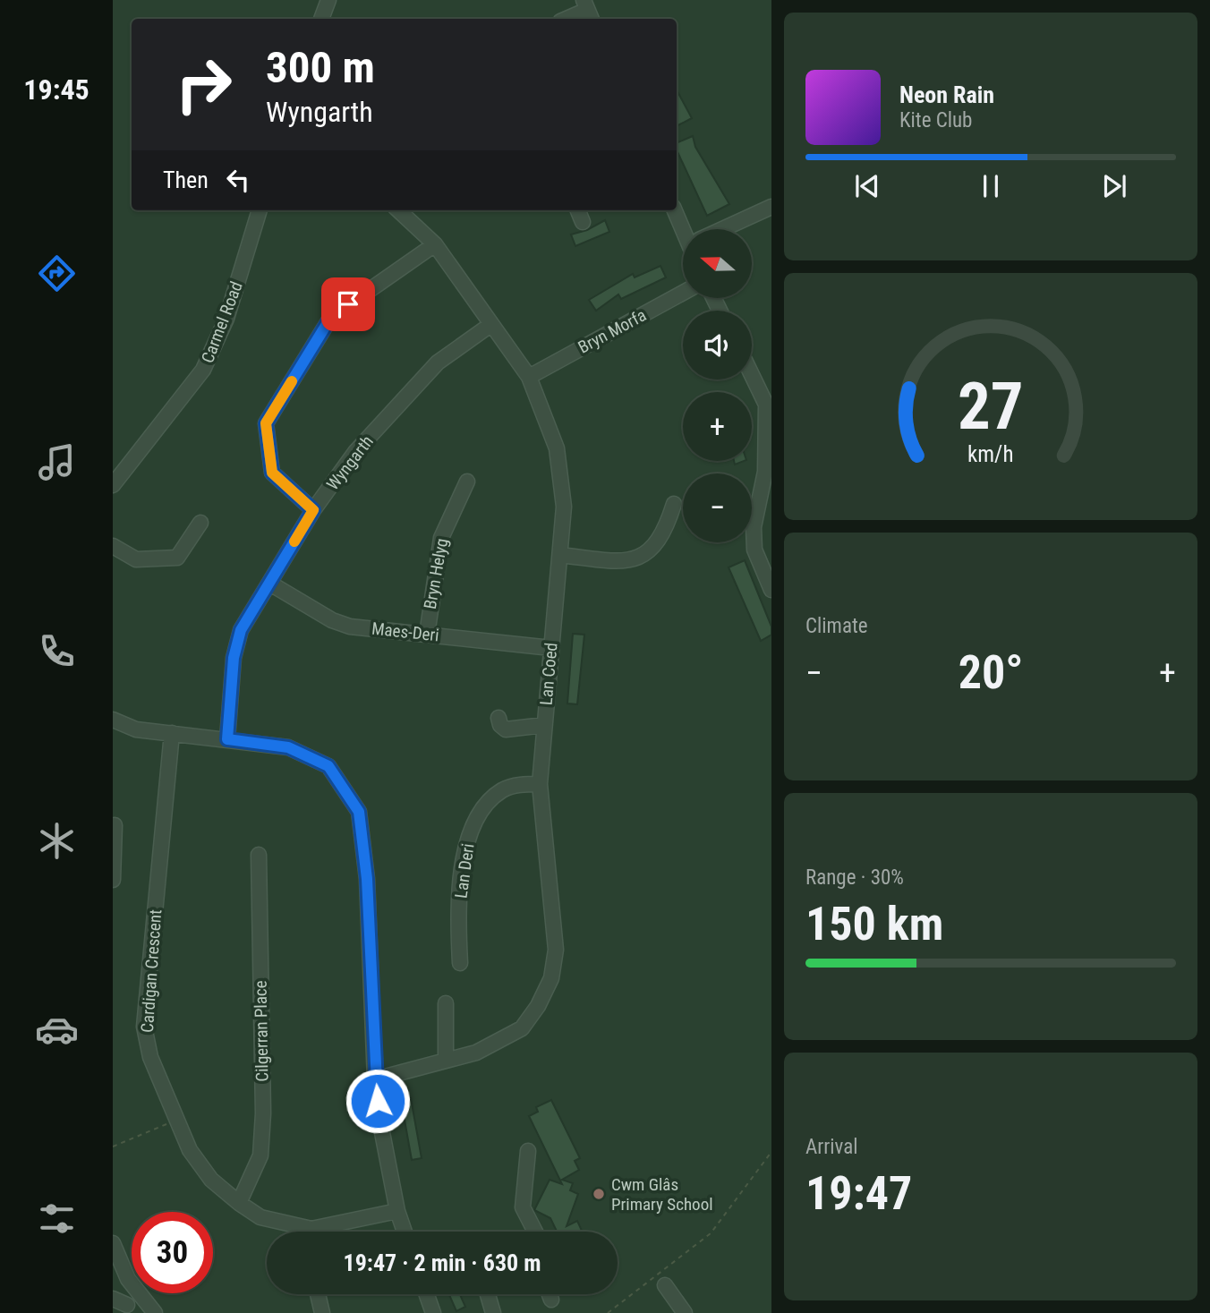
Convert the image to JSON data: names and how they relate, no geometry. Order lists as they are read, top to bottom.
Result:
{
  "streets": {
    "street": [
      "Carmel Road",
      "Bryn Morfa",
      "Wyngarth",
      "Bryn Helyg",
      "Maes-Deri",
      "Lan Coed",
      "Lan Deri",
      "Cardigan Crescent",
      "Cilgerran Place"
    ]
  },
  "crossings": [
    ["Bryn Morfa", "Lan Coed"],
    ["Wyngarth", "Maes-Deri"],
    ["Wyngarth", "Lan Coed"],
    ["Bryn Helyg", "Maes-Deri"],
    ["Maes-Deri", "Lan Coed"],
    ["Lan Coed", "Lan Deri"],
    ["Cardigan Crescent", "Cilgerran Place"]
  ],
  "places": ["Cwm Glâs Primary School"],
  "north": "left",
  "page": {
    "tabs": "19:45",
    "turn": ["300 m", "Wyngarth"],
    "song": ["Neon Rain", "Kite Club"],
    "then": "Then",
    "map_buttons": ["+", "−"],
    "tile": [
      "Climate",
      ["Range · 30%", "150 km"],
      ["Arrival", "19:47"]
    ],
    "heat": ["−", "20°", "+"],
    "limit": "30",
    "trip": "19:47 · 2 min · 630 m",
    "gauge": ["27", "km/h"]
  }
}
